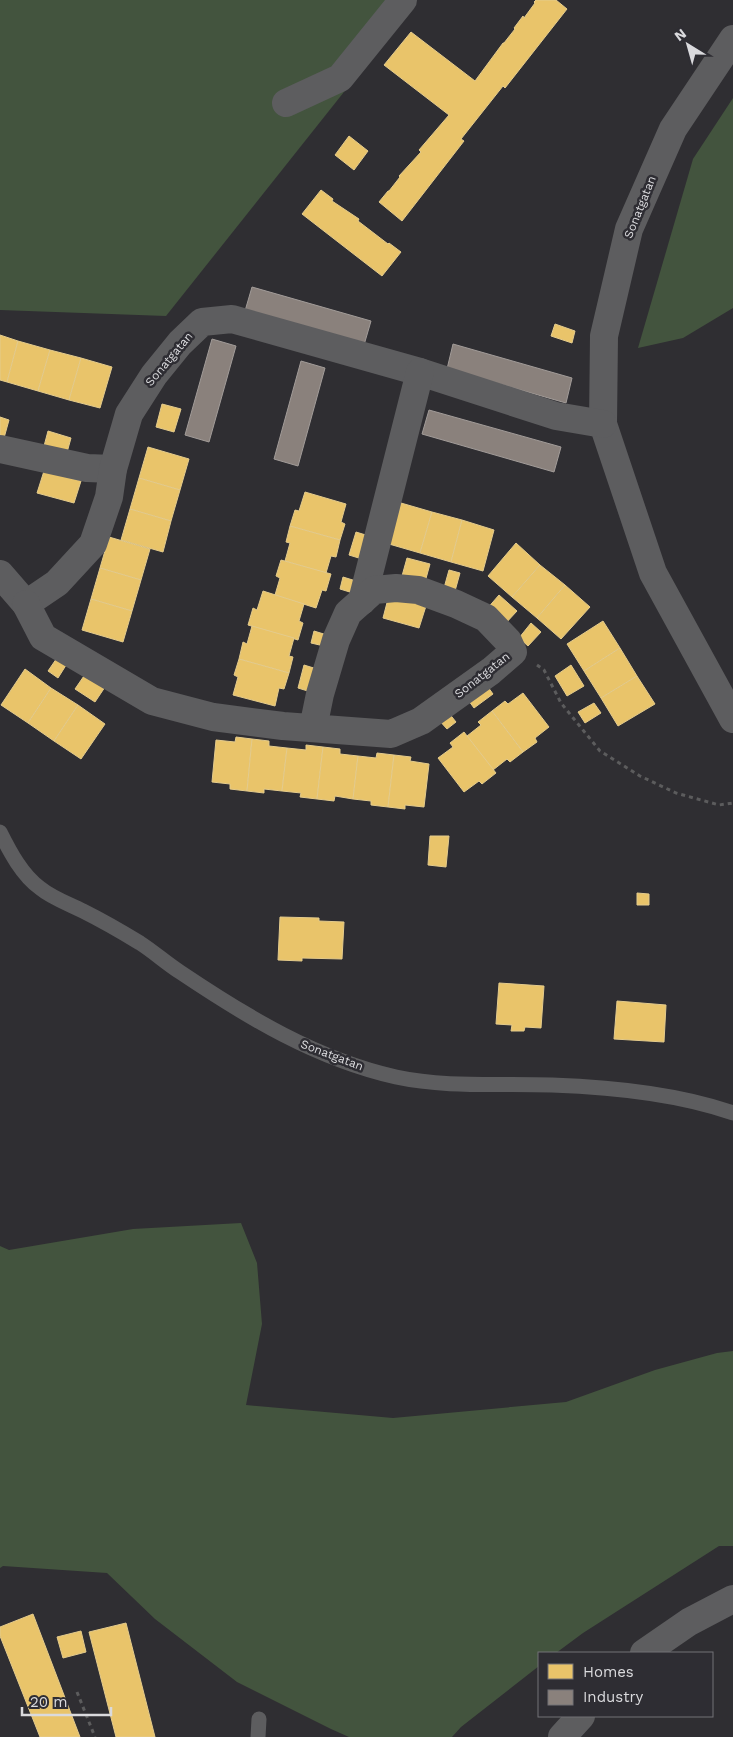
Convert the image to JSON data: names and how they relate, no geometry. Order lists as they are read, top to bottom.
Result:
{
  "streets": {
    "street": ["Sonatgatan"]
  },
  "legend": ["Homes", "Industry"],
  "scale_bar": "20 m",
  "north": "top left"
}
